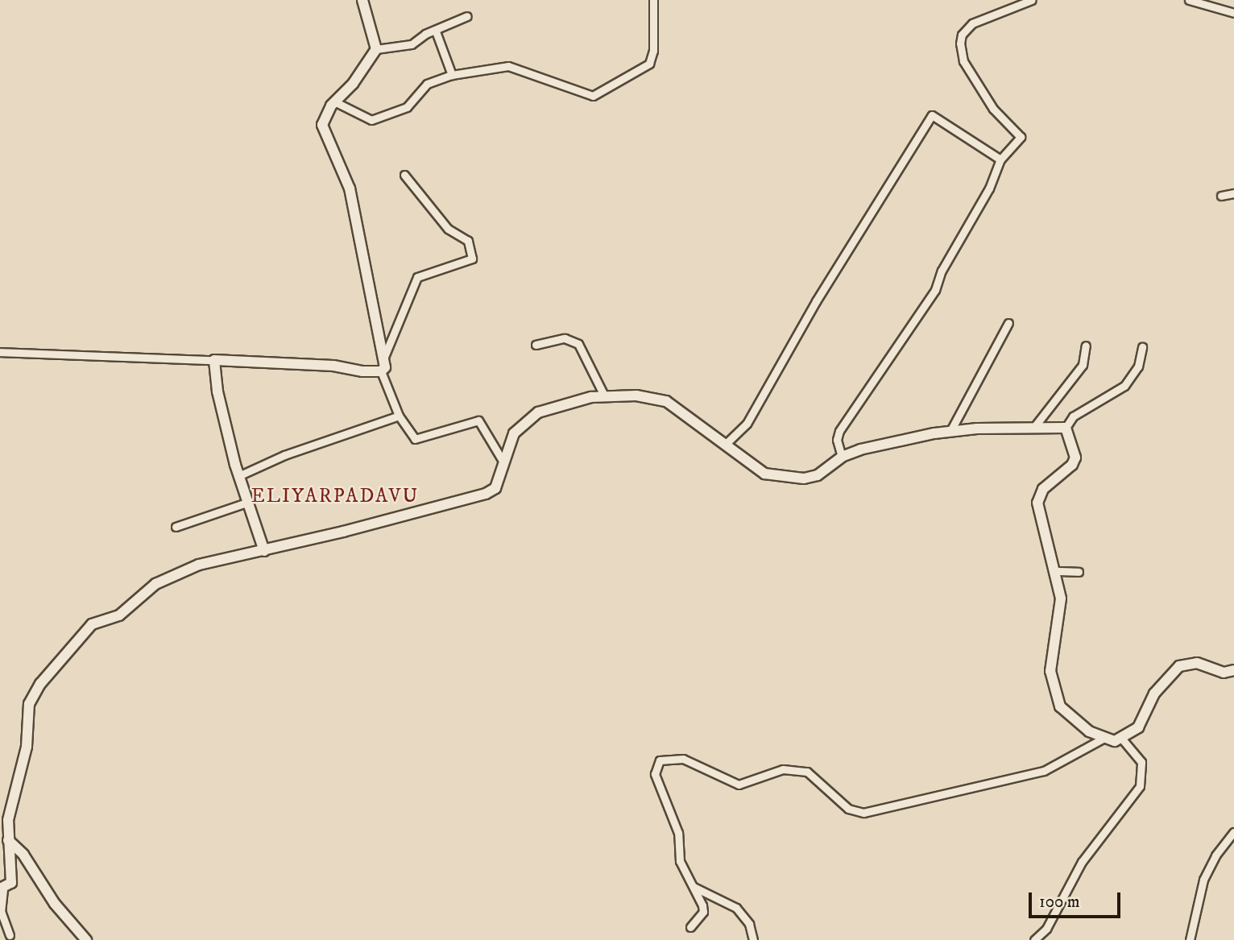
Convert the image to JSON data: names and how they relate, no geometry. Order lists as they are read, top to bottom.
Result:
{
  "districts": ["ELIYARPADAVU"],
  "scale_bar": "100 m"
}
